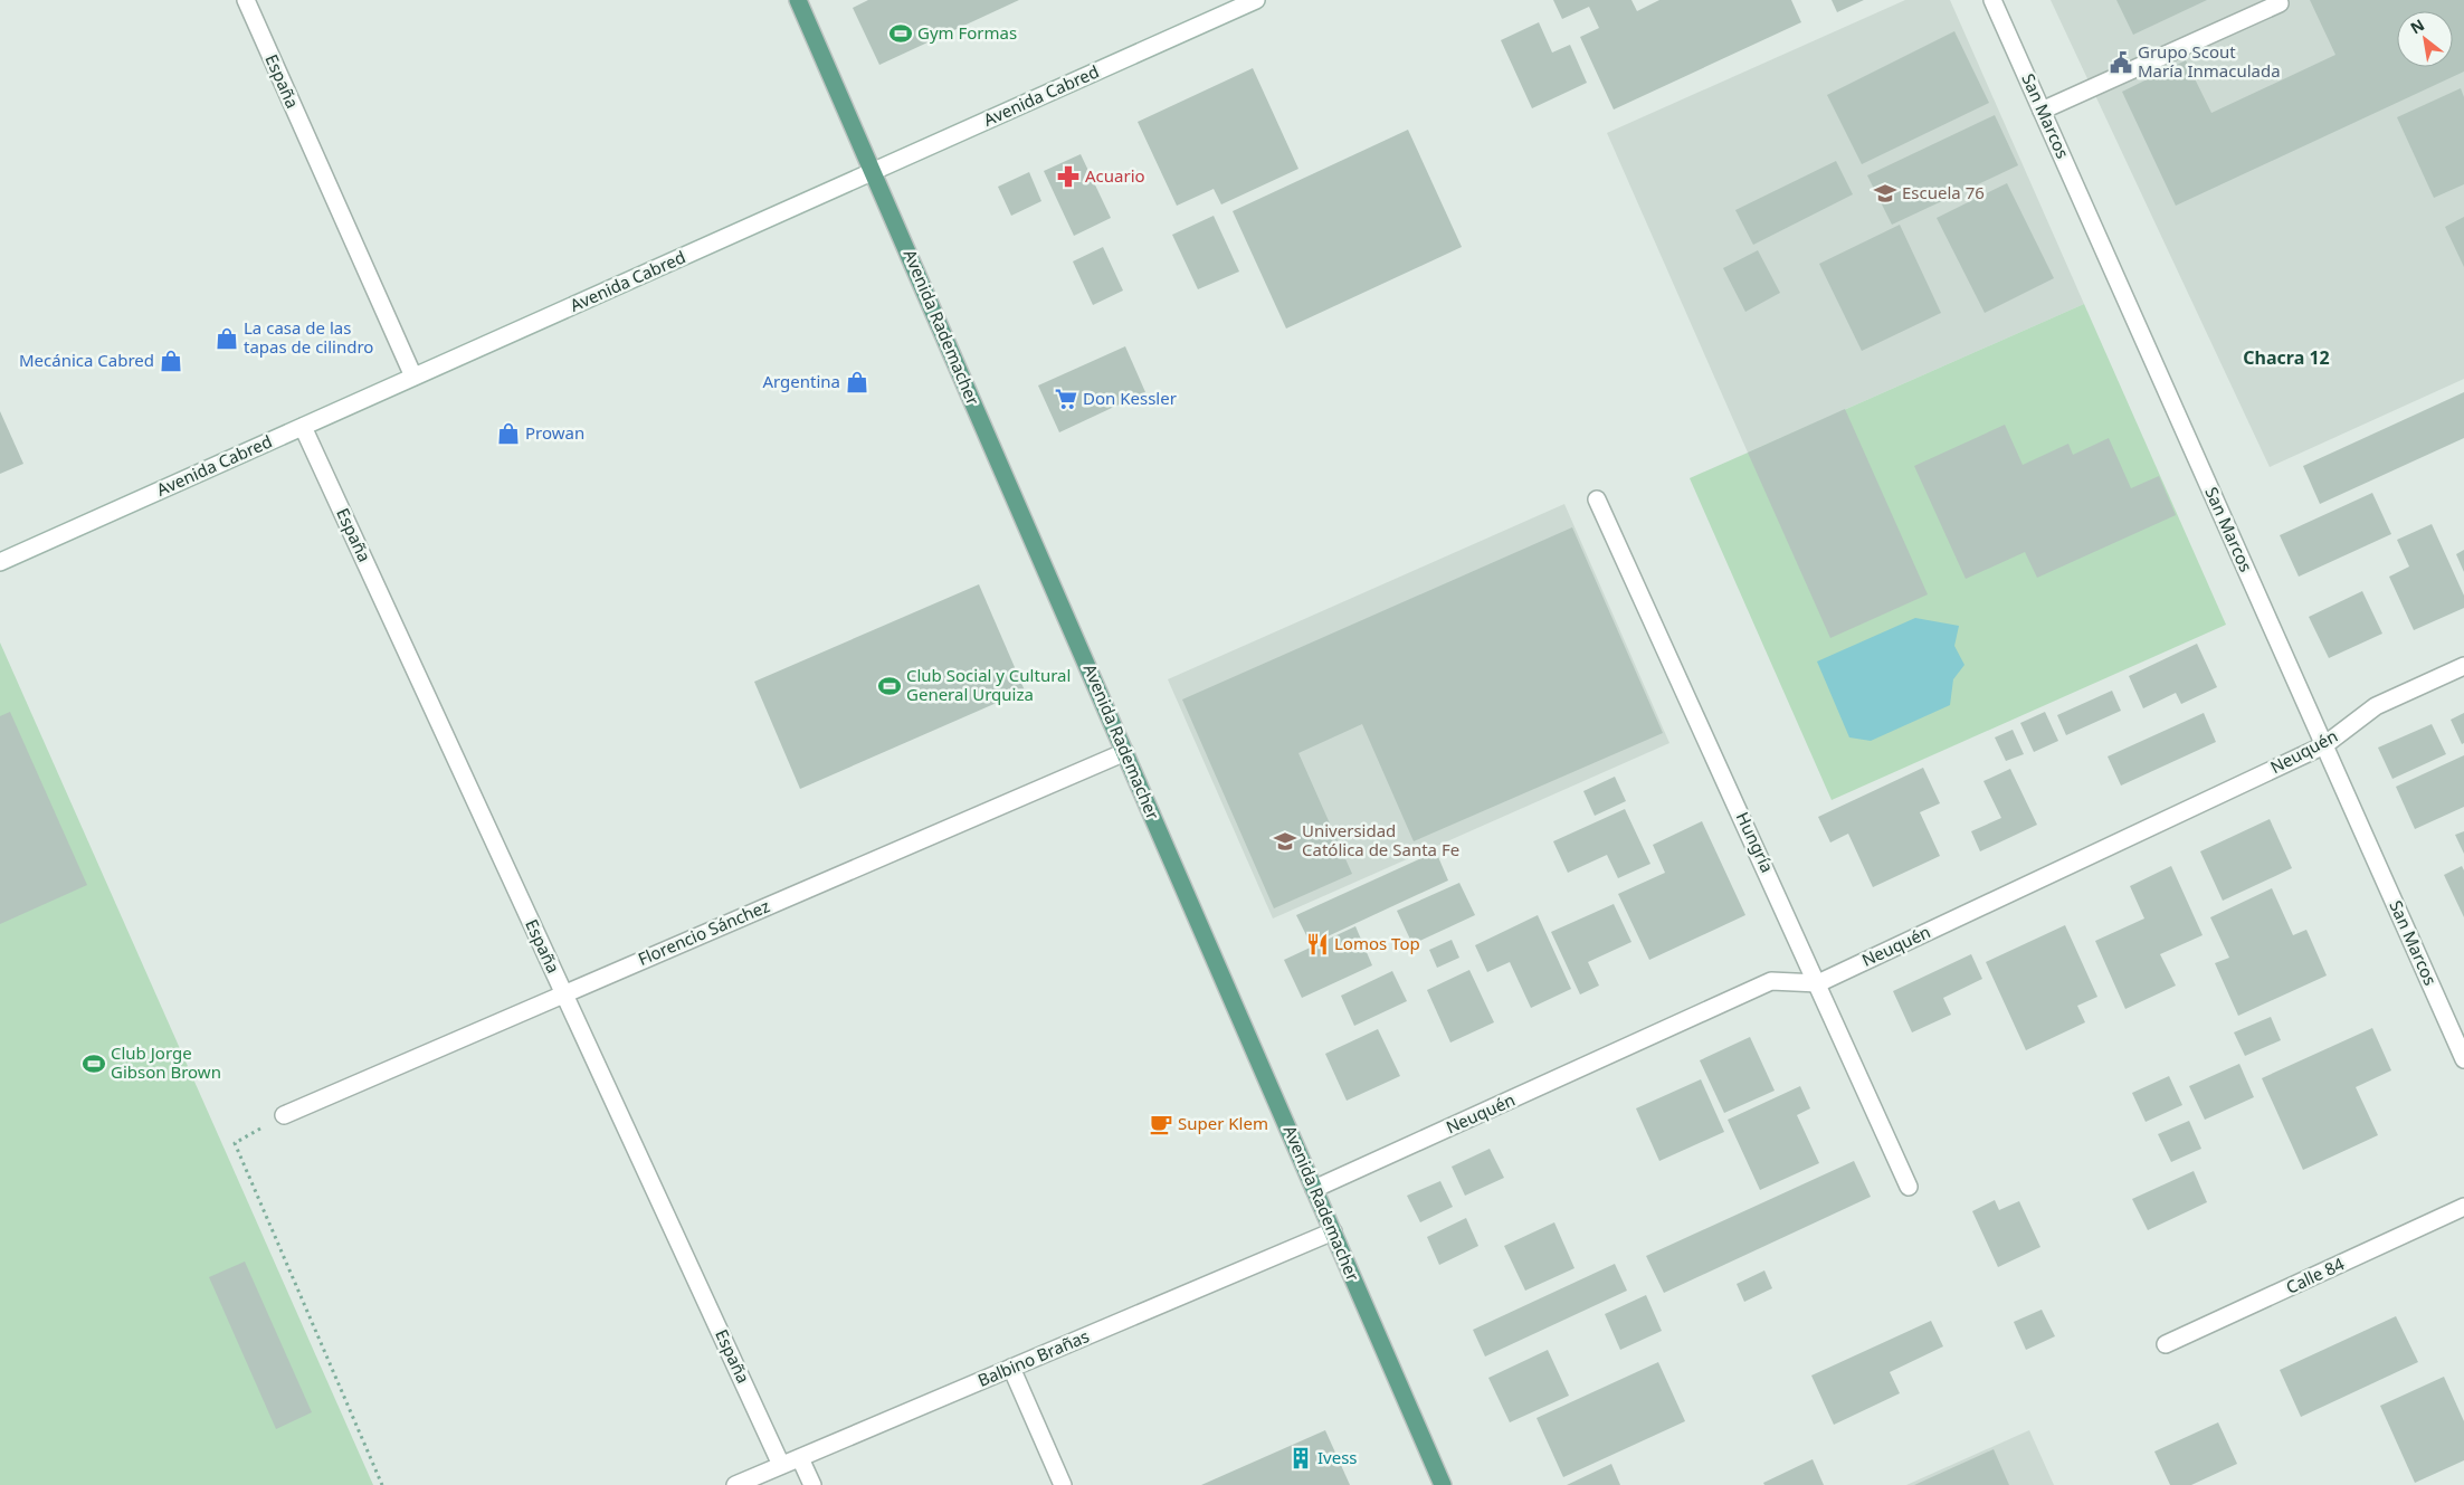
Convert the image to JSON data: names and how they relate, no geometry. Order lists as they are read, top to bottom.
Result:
{
  "streets": {
    "main road": ["Avenida Rademacher"],
    "street": [
      "España",
      "Avenida Cabred",
      "San Marcos",
      "Neuquén",
      "Hungría",
      "Florencio Sánchez",
      "Calle 84",
      "Balbino Brañas"
    ]
  },
  "crossings": [
    ["España", "Avenida Cabred"],
    ["España", "Florencio Sánchez"],
    ["España", "Balbino Brañas"],
    ["Avenida Cabred", "Avenida Rademacher"],
    ["San Marcos", "Neuquén"],
    ["Avenida Rademacher", "Neuquén"],
    ["Avenida Rademacher", "Florencio Sánchez"],
    ["Avenida Rademacher", "Balbino Brañas"],
    ["Neuquén", "Hungría"]
  ],
  "districts": ["Chacra 12"],
  "places": {
    "sports": ["Gym Formas", "Club Social y Cultural General Urquiza", "Club Jorge Gibson Brown"],
    "public building": ["Grupo Scout María Inmaculada"],
    "pharmacy": ["Acuario"],
    "school or university": ["Escuela 76", "Universidad Católica de Santa Fe"],
    "shop": [
      "La casa de las tapas de cilindro",
      "Mecánica Cabred",
      "Argentina",
      "Prowan"
    ],
    "supermarket": ["Don Kessler"],
    "restaurant": ["Lomos Top"],
    "cafe": ["Super Klem"],
    "building": ["Ivess"]
  },
  "north": "top left"
}
